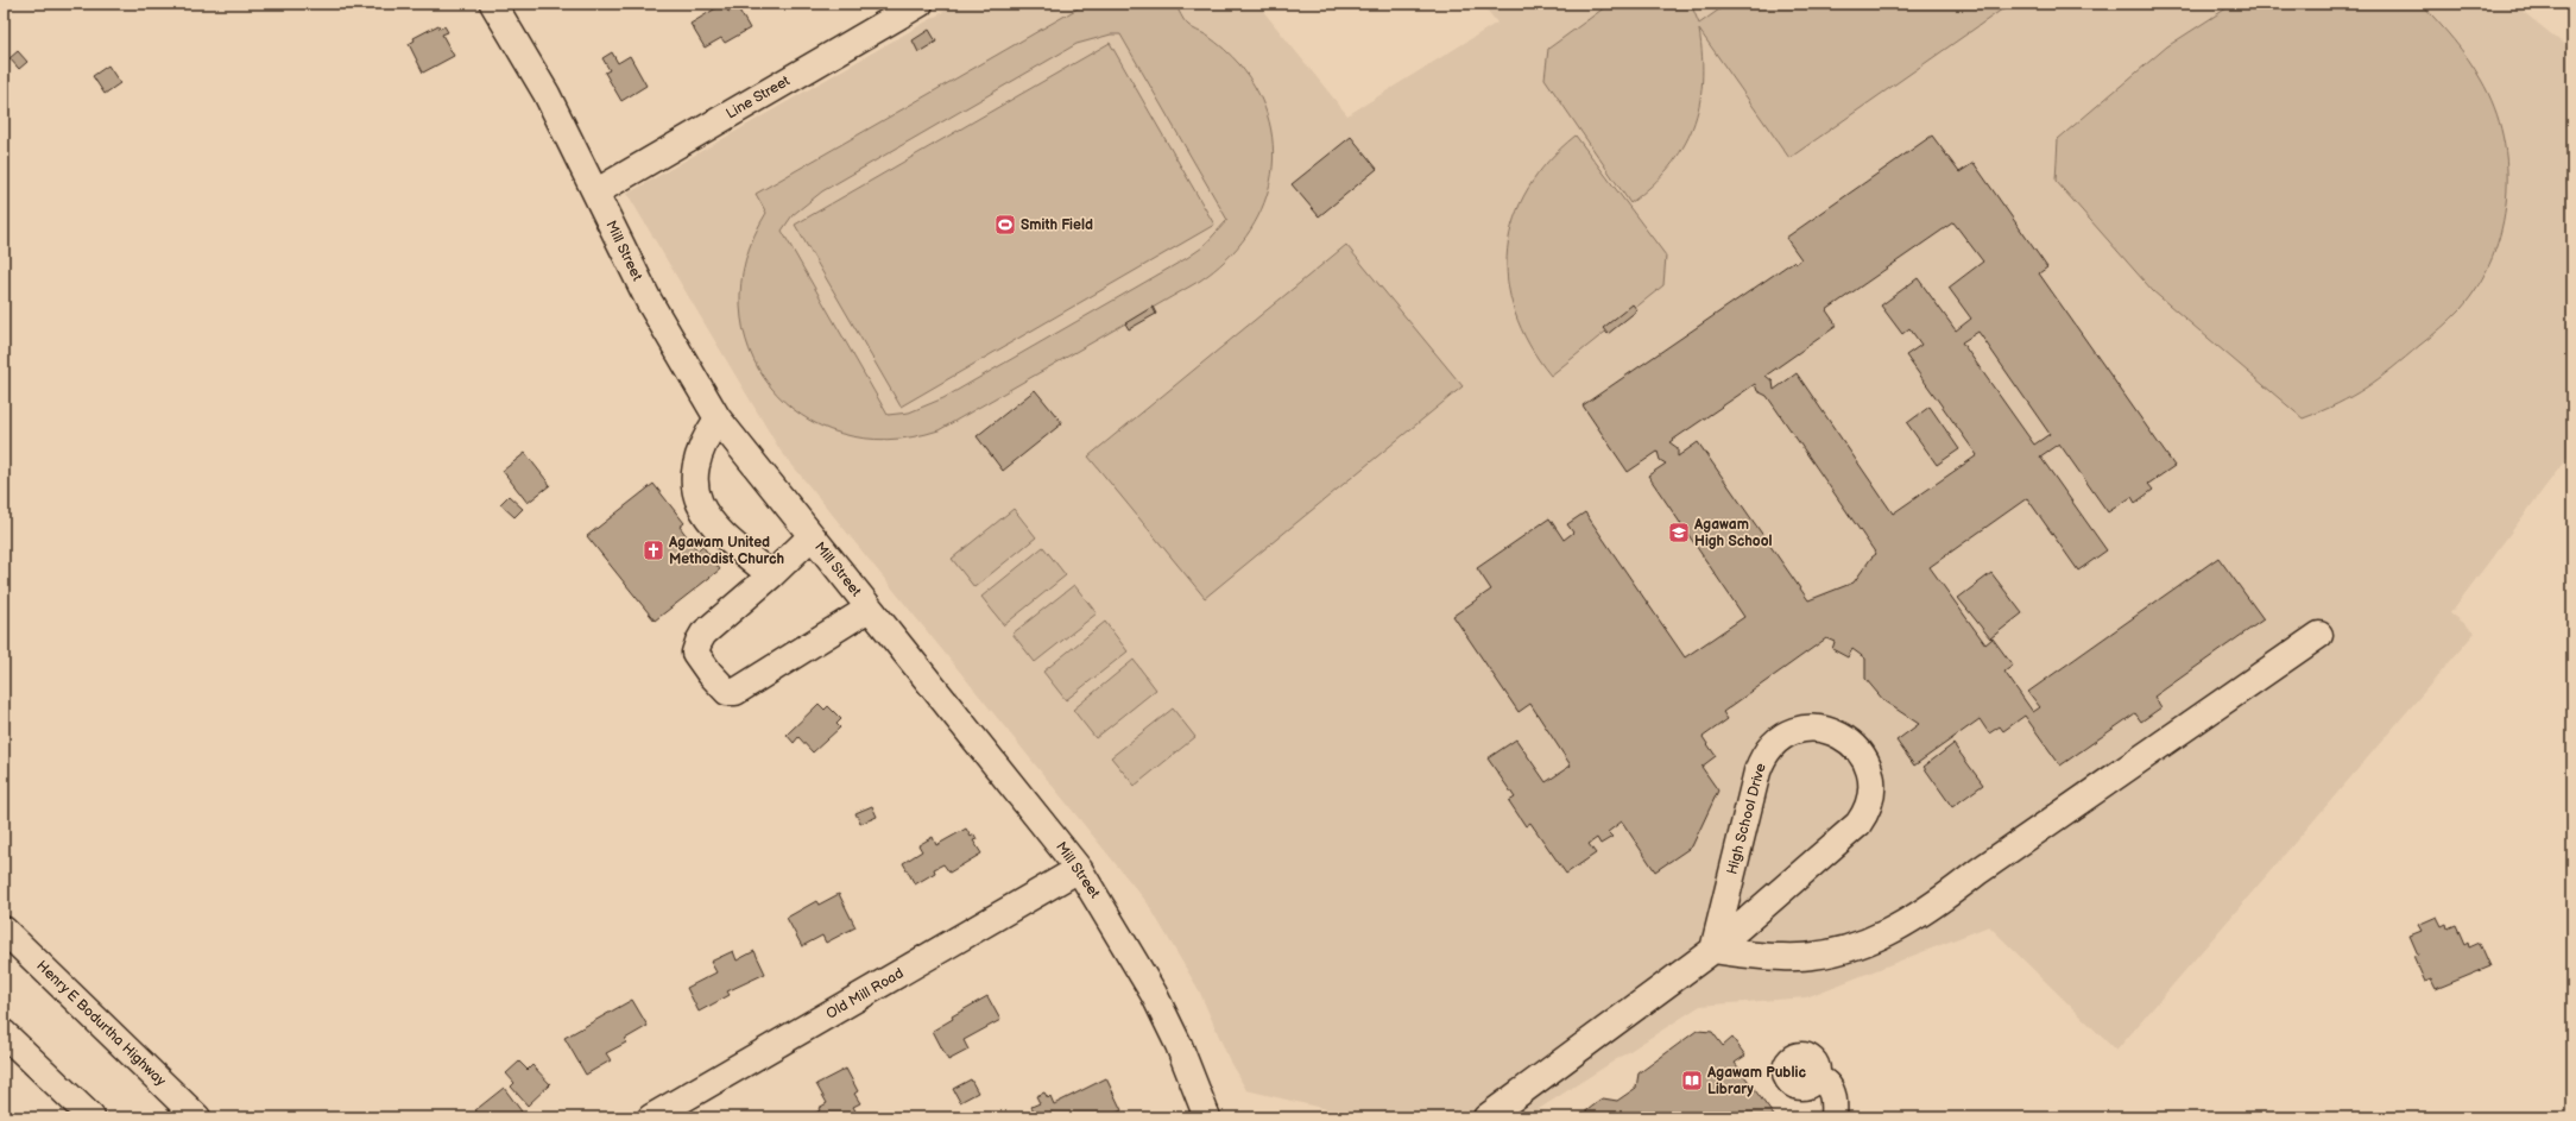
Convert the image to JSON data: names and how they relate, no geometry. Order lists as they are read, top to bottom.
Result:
{
  "streets": {
    "main road": [
      "Line Street",
      "Mill Street",
      "High School Drive",
      "Old Mill Road",
      "Henry E Bodurtha Highway"
    ]
  },
  "crossings": [
    ["Line Street", "Mill Street"],
    ["Mill Street", "Old Mill Road"]
  ],
  "places": {
    "sports": ["Smith Field"],
    "school or university": ["Agawam High School"],
    "church": ["Agawam United Methodist Church"],
    "library": ["Agawam Public Library"]
  }
}
